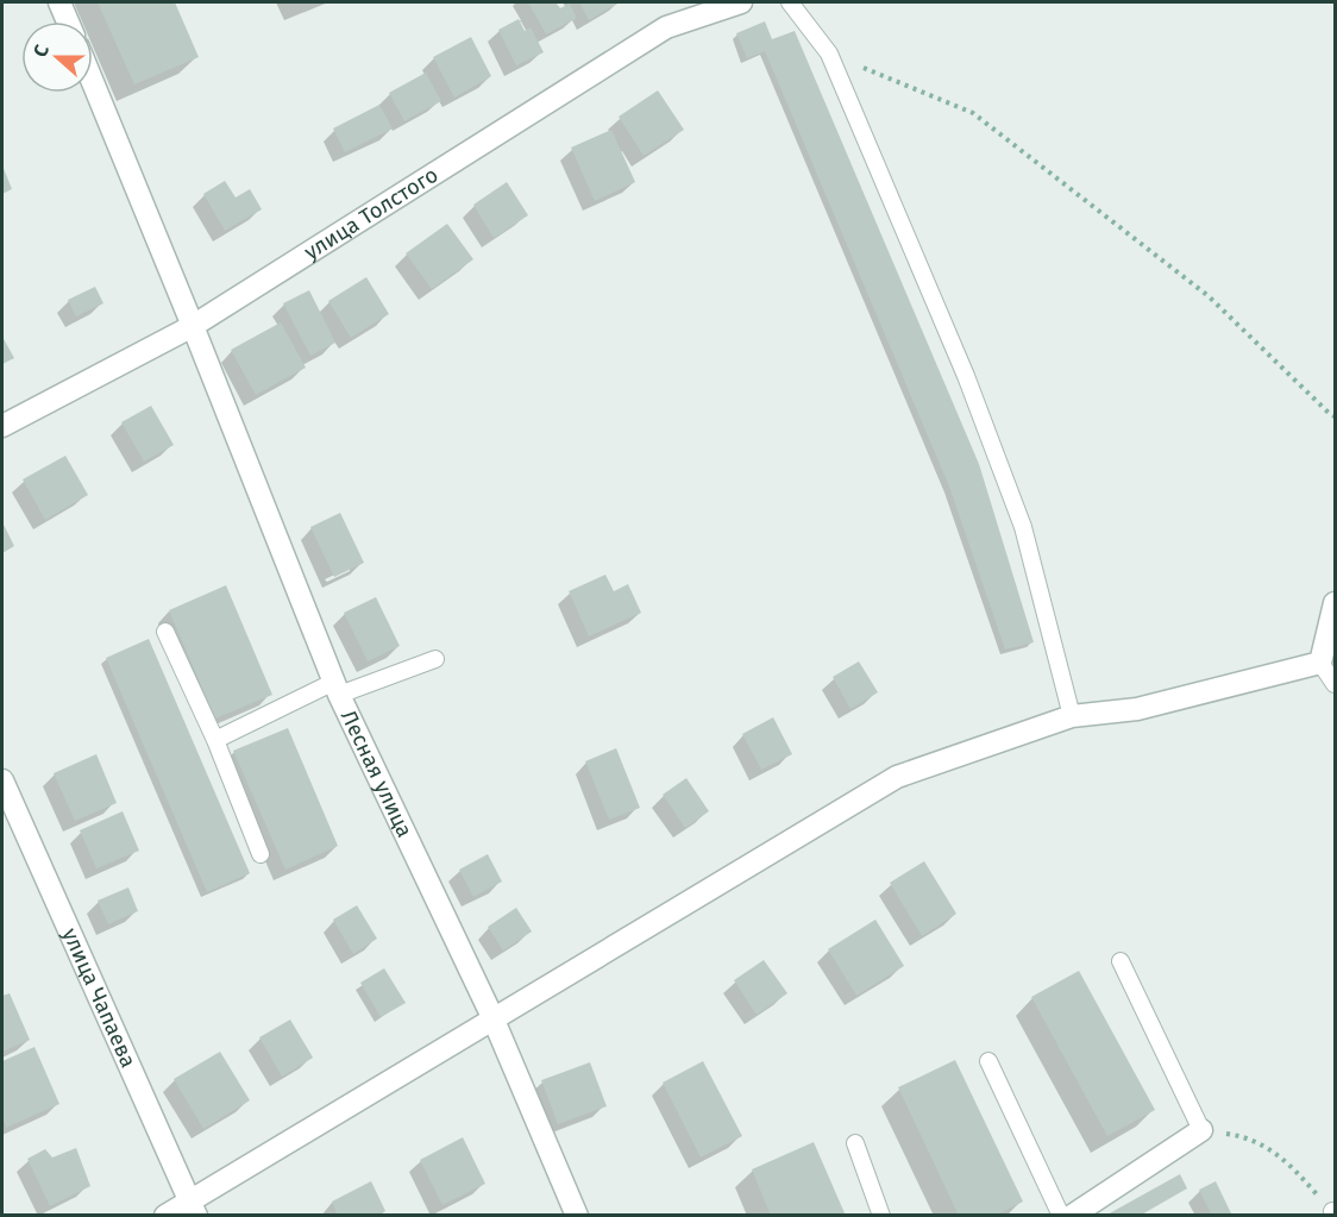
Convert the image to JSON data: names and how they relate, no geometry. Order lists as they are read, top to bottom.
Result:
{
  "streets": {
    "street": ["улица Толстого", "Лесная улица", "улица Чапаева"]
  },
  "crossings": [
    ["улица Толстого", "Лесная улица"]
  ],
  "north": "left"
}
